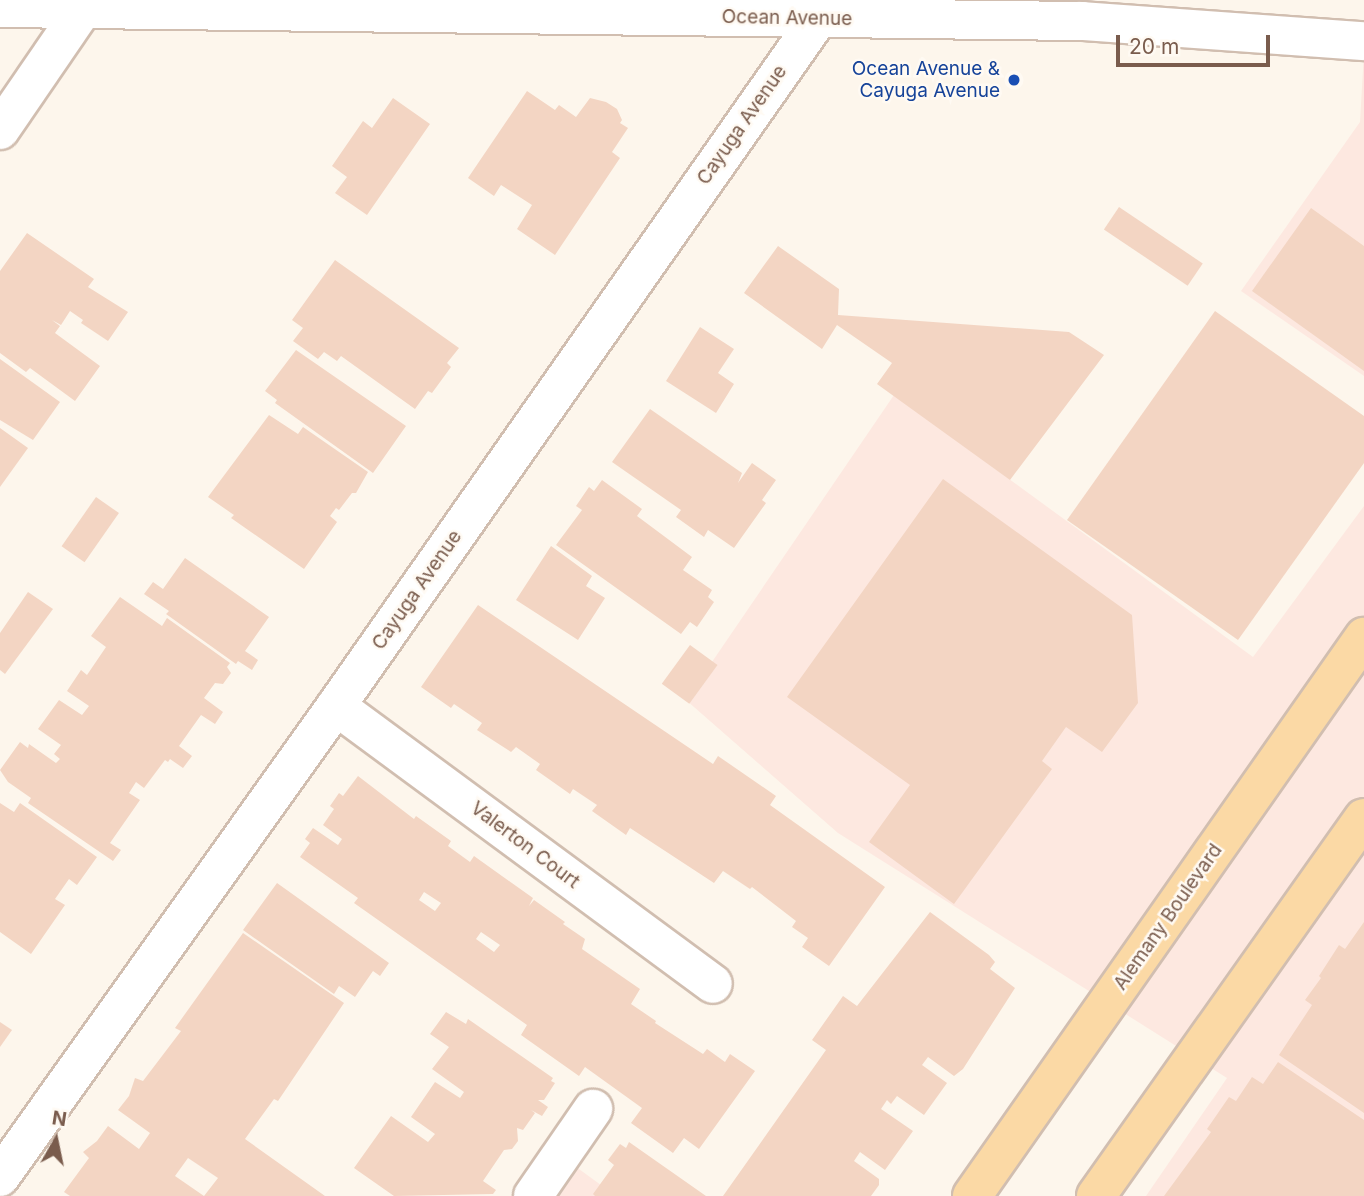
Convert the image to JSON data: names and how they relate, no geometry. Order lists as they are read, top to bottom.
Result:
{
  "streets": {
    "main road": ["Alemany Boulevard"],
    "street": ["Ocean Avenue", "Cayuga Avenue", "Valerton Court"]
  },
  "crossings": [
    ["Ocean Avenue", "Cayuga Avenue"],
    ["Cayuga Avenue", "Valerton Court"]
  ],
  "places": ["Ocean Avenue & Cayuga Avenue"],
  "scale_bar": "20 m",
  "north": "top"
}
